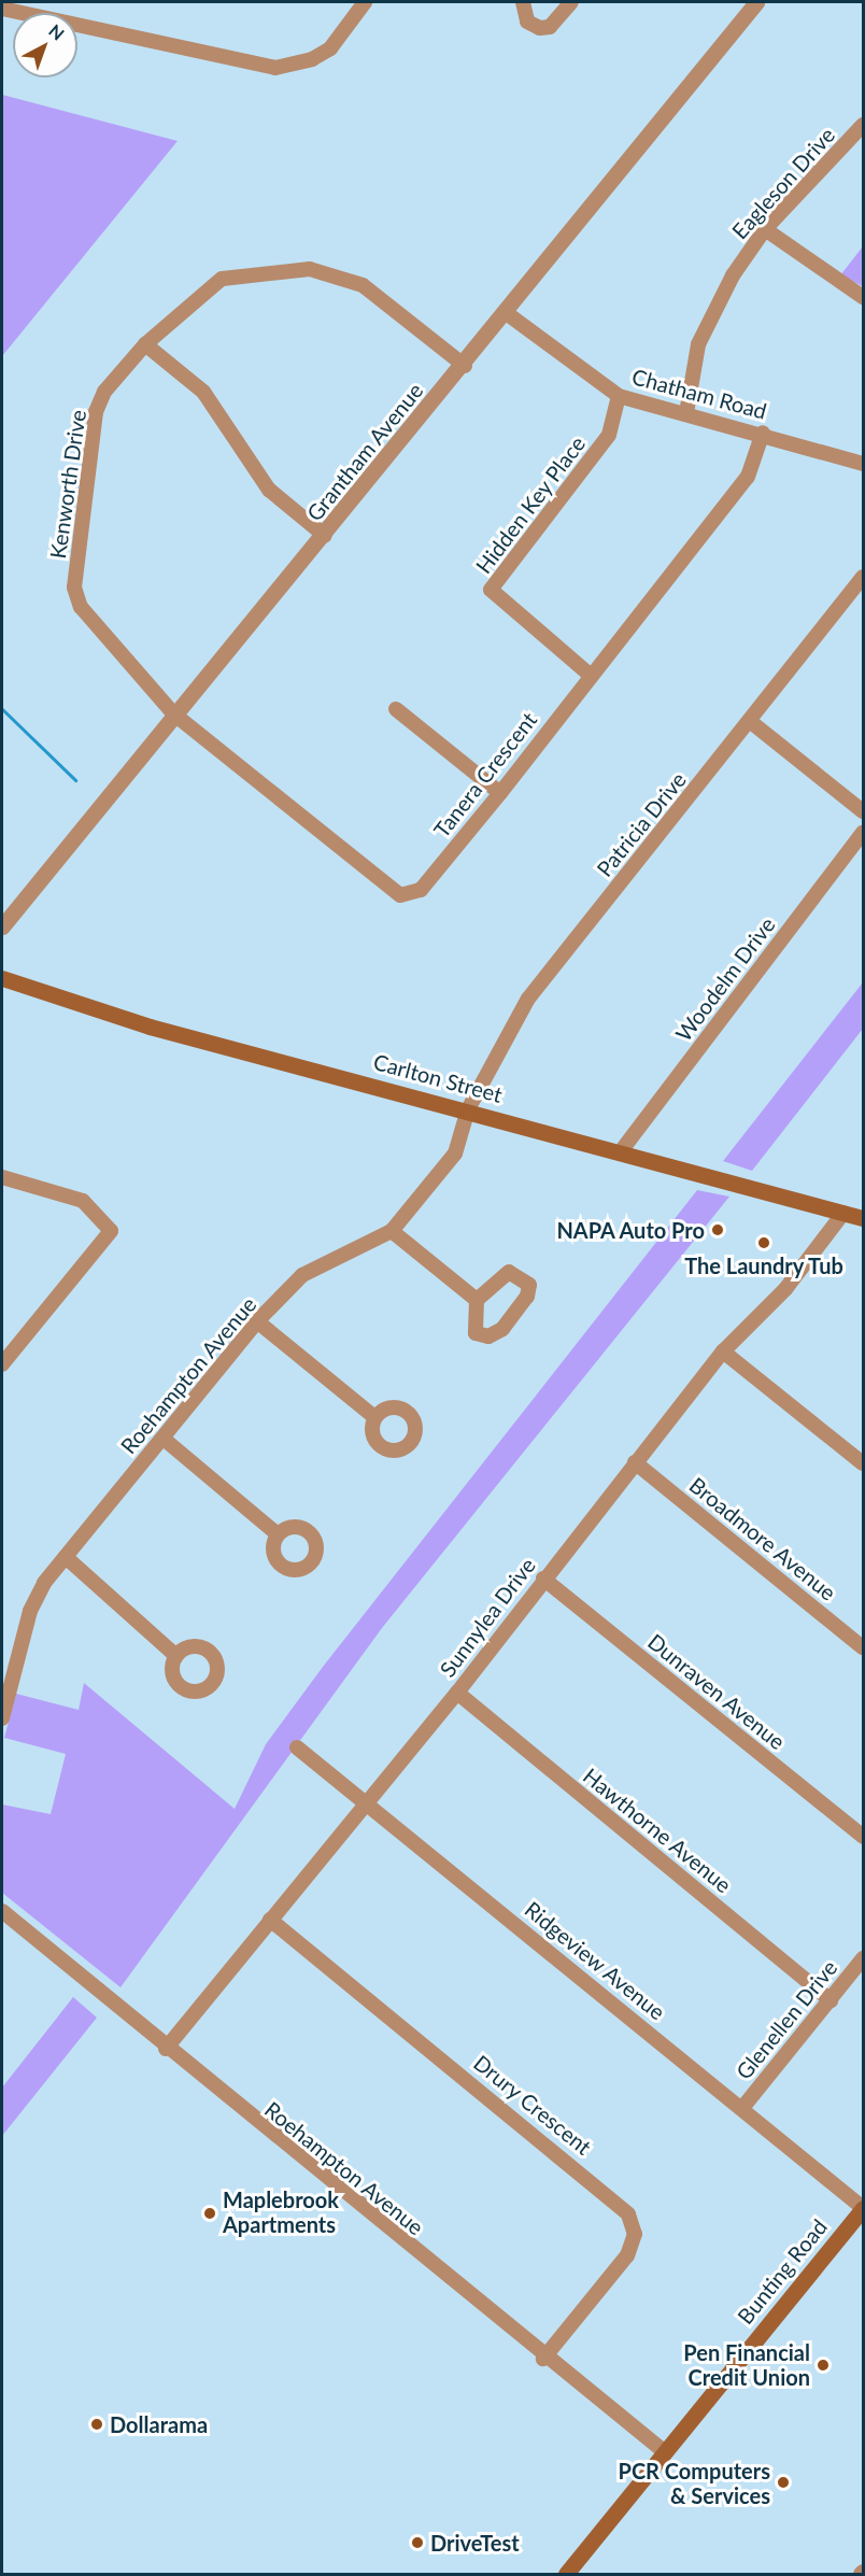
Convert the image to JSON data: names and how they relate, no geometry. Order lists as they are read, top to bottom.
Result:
{
  "streets": {
    "main road": ["Carlton Street", "Bunting Road"],
    "street": [
      "Eagleson Drive",
      "Chatham Road",
      "Grantham Avenue",
      "Kenworth Drive",
      "Hidden Key Place",
      "Tanera Crescent",
      "Patricia Drive",
      "Woodelm Drive",
      "Roehampton Avenue",
      "Broadmore Avenue",
      "Sunnylea Drive",
      "Dunraven Avenue",
      "Hawthorne Avenue",
      "Ridgeview Avenue",
      "Glenellen Drive",
      "Drury Crescent"
    ]
  },
  "crossings": [
    ["Eagleson Drive", "Chatham Road"],
    ["Chatham Road", "Grantham Avenue"],
    ["Chatham Road", "Hidden Key Place"],
    ["Chatham Road", "Tanera Crescent"],
    ["Grantham Avenue", "Kenworth Drive"],
    ["Grantham Avenue", "Tanera Crescent"],
    ["Kenworth Drive", "Tanera Crescent"],
    ["Hidden Key Place", "Tanera Crescent"],
    ["Patricia Drive", "Carlton Street"],
    ["Patricia Drive", "Roehampton Avenue"],
    ["Woodelm Drive", "Carlton Street"],
    ["Carlton Street", "Roehampton Avenue"],
    ["Carlton Street", "Sunnylea Drive"],
    ["Roehampton Avenue", "Sunnylea Drive"],
    ["Roehampton Avenue", "Drury Crescent"],
    ["Roehampton Avenue", "Bunting Road"],
    ["Broadmore Avenue", "Sunnylea Drive"],
    ["Sunnylea Drive", "Dunraven Avenue"],
    ["Sunnylea Drive", "Hawthorne Avenue"],
    ["Sunnylea Drive", "Ridgeview Avenue"],
    ["Sunnylea Drive", "Drury Crescent"],
    ["Hawthorne Avenue", "Glenellen Drive"],
    ["Ridgeview Avenue", "Glenellen Drive"],
    ["Ridgeview Avenue", "Bunting Road"]
  ],
  "places": [
    "NAPA Auto Pro",
    "The Laundry Tub",
    "Maplebrook Apartments",
    "Pen Financial Credit Union",
    "Dollarama",
    "PCR Computers & Services",
    "DriveTest"
  ],
  "north": "top right"
}
